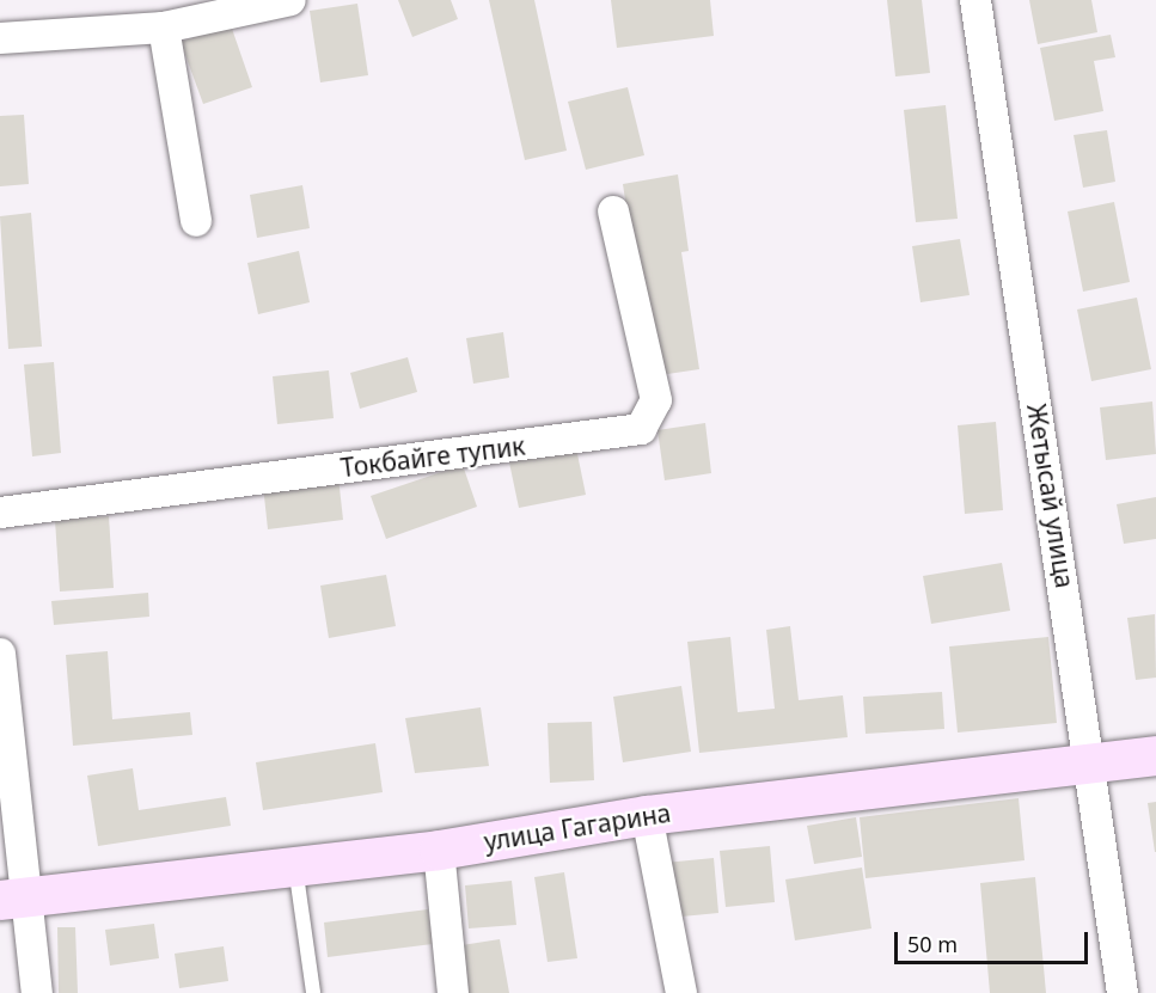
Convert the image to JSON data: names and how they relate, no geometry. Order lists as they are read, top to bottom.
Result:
{
  "streets": {
    "main road": ["улица Гагарина"],
    "street": ["Токбайге тупик", "Жетысай улица"]
  },
  "crossings": [
    ["Жетысай улица", "улица Гагарина"]
  ],
  "scale_bar": "50 m"
}
